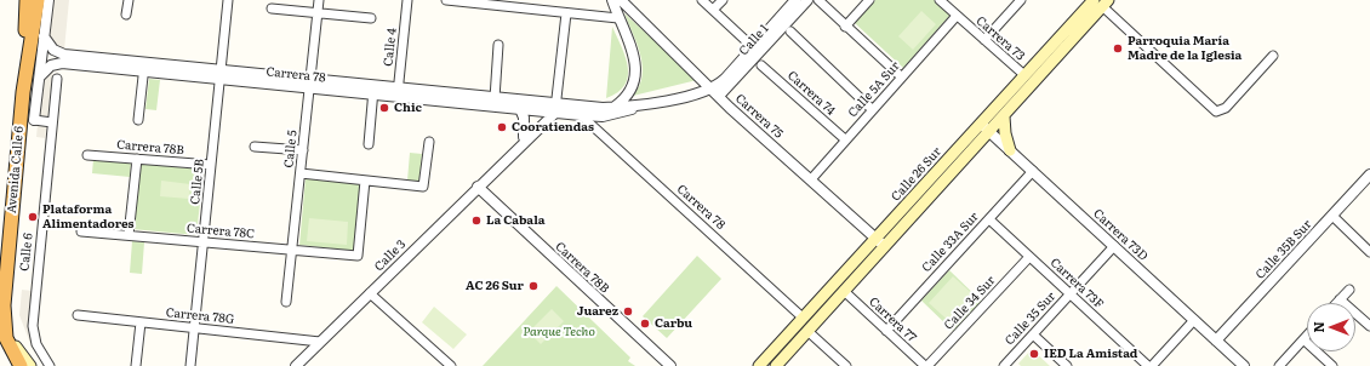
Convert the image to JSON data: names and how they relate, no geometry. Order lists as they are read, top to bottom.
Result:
{
  "streets": {
    "highway": ["Avenida Calle 6"],
    "main road": ["Calle 26 Sur"],
    "street": [
      "Carrera 73",
      "Calle 1",
      "Calle 4",
      "Carrera 78",
      "Calle 5A Sur",
      "Carrera 74",
      "Carrera 75",
      "Carrera 78B",
      "Calle 5",
      "Calle 5B",
      "Carrera 78C",
      "Carrera 73D",
      "Calle 33A Sur",
      "Calle 35B Sur",
      "Calle 6",
      "Calle 3",
      "Carrera 73F",
      "Calle 34 Sur",
      "Carrera 78G",
      "Calle 35 Sur",
      "Carrera 77"
    ]
  },
  "crossings": [
    ["Carrera 73", "Calle 5A Sur"],
    ["Carrera 73", "Calle 26 Sur"],
    ["Calle 1", "Carrera 75"],
    ["Calle 4", "Carrera 78"],
    ["Carrera 78", "Calle 5"],
    ["Carrera 78", "Calle 26 Sur"],
    ["Carrera 78", "Calle 5B"],
    ["Carrera 78", "Calle 3"],
    ["Calle 5A Sur", "Carrera 74"],
    ["Calle 5A Sur", "Carrera 75"],
    ["Carrera 75", "Calle 26 Sur"],
    ["Carrera 78B", "Calle 5B"],
    ["Carrera 78B", "Calle 3"],
    ["Calle 5", "Carrera 78C"],
    ["Calle 26 Sur", "Carrera 73D"],
    ["Calle 26 Sur", "Carrera 77"],
    ["Calle 5B", "Carrera 78C"],
    ["Calle 5B", "Carrera 78G"],
    ["Carrera 73D", "Calle 33A Sur"],
    ["Carrera 73D", "Calle 35B Sur"],
    ["Carrera 73D", "Calle 35 Sur"],
    ["Calle 33A Sur", "Carrera 73F"],
    ["Calle 33A Sur", "Carrera 77"],
    ["Calle 3", "Carrera 78G"],
    ["Carrera 73F", "Calle 34 Sur"],
    ["Carrera 73F", "Calle 35 Sur"],
    ["Calle 34 Sur", "Carrera 77"]
  ],
  "parks": ["Parque Techo"],
  "places": [
    "Parroquia María Madre de la Iglesia",
    "Chic",
    "Cooratiendas",
    "Plataforma Alimentadores",
    "La Cabala",
    "AC 26 Sur",
    "Juarez",
    "Carbu",
    "IED La Amistad"
  ],
  "north": "left"
}
